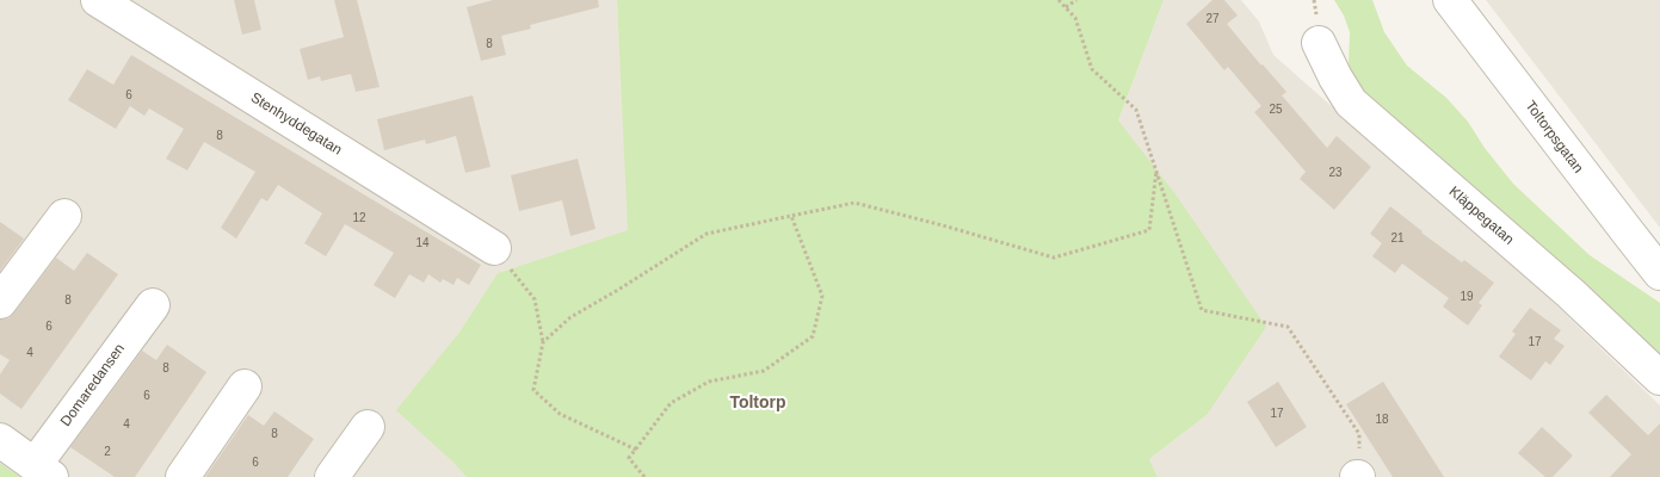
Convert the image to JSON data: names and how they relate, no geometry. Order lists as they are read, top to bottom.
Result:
{
  "streets": {
    "street": [
      "Stenhyddegatan",
      "Toltorpsgatan",
      "Kläppegatan",
      "Domaredansen"
    ]
  },
  "districts": ["Toltorp"],
  "house_numbers": [
    "27",
    "8",
    "6",
    "25",
    "8",
    "23",
    "12",
    "21",
    "14",
    "19",
    "8",
    "6",
    "17",
    "4",
    "8",
    "6",
    "17",
    "18",
    "4",
    "8",
    "2",
    "6"
  ]
}
